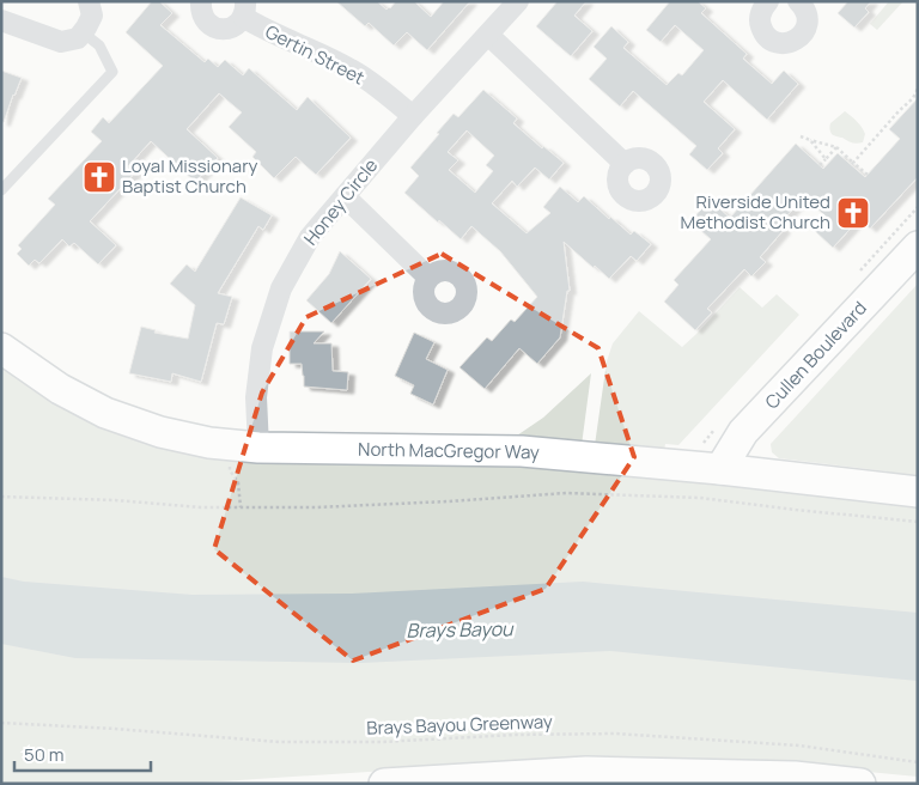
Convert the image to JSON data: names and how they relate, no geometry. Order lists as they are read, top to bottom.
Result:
{
  "streets": {
    "street": [
      "Gertin Street",
      "Honey Circle",
      "Cullen Boulevard",
      "North MacGregor Way"
    ],
    "path": ["Brays Bayou Greenway"]
  },
  "crossings": [
    ["Gertin Street", "Honey Circle"],
    ["Honey Circle", "North MacGregor Way"],
    ["Cullen Boulevard", "North MacGregor Way"]
  ],
  "water": ["Brays Bayou"],
  "places": {
    "church": ["Loyal Missionary Baptist Church", "Riverside United Methodist Church"]
  },
  "scale_bar": "50 m"
}
